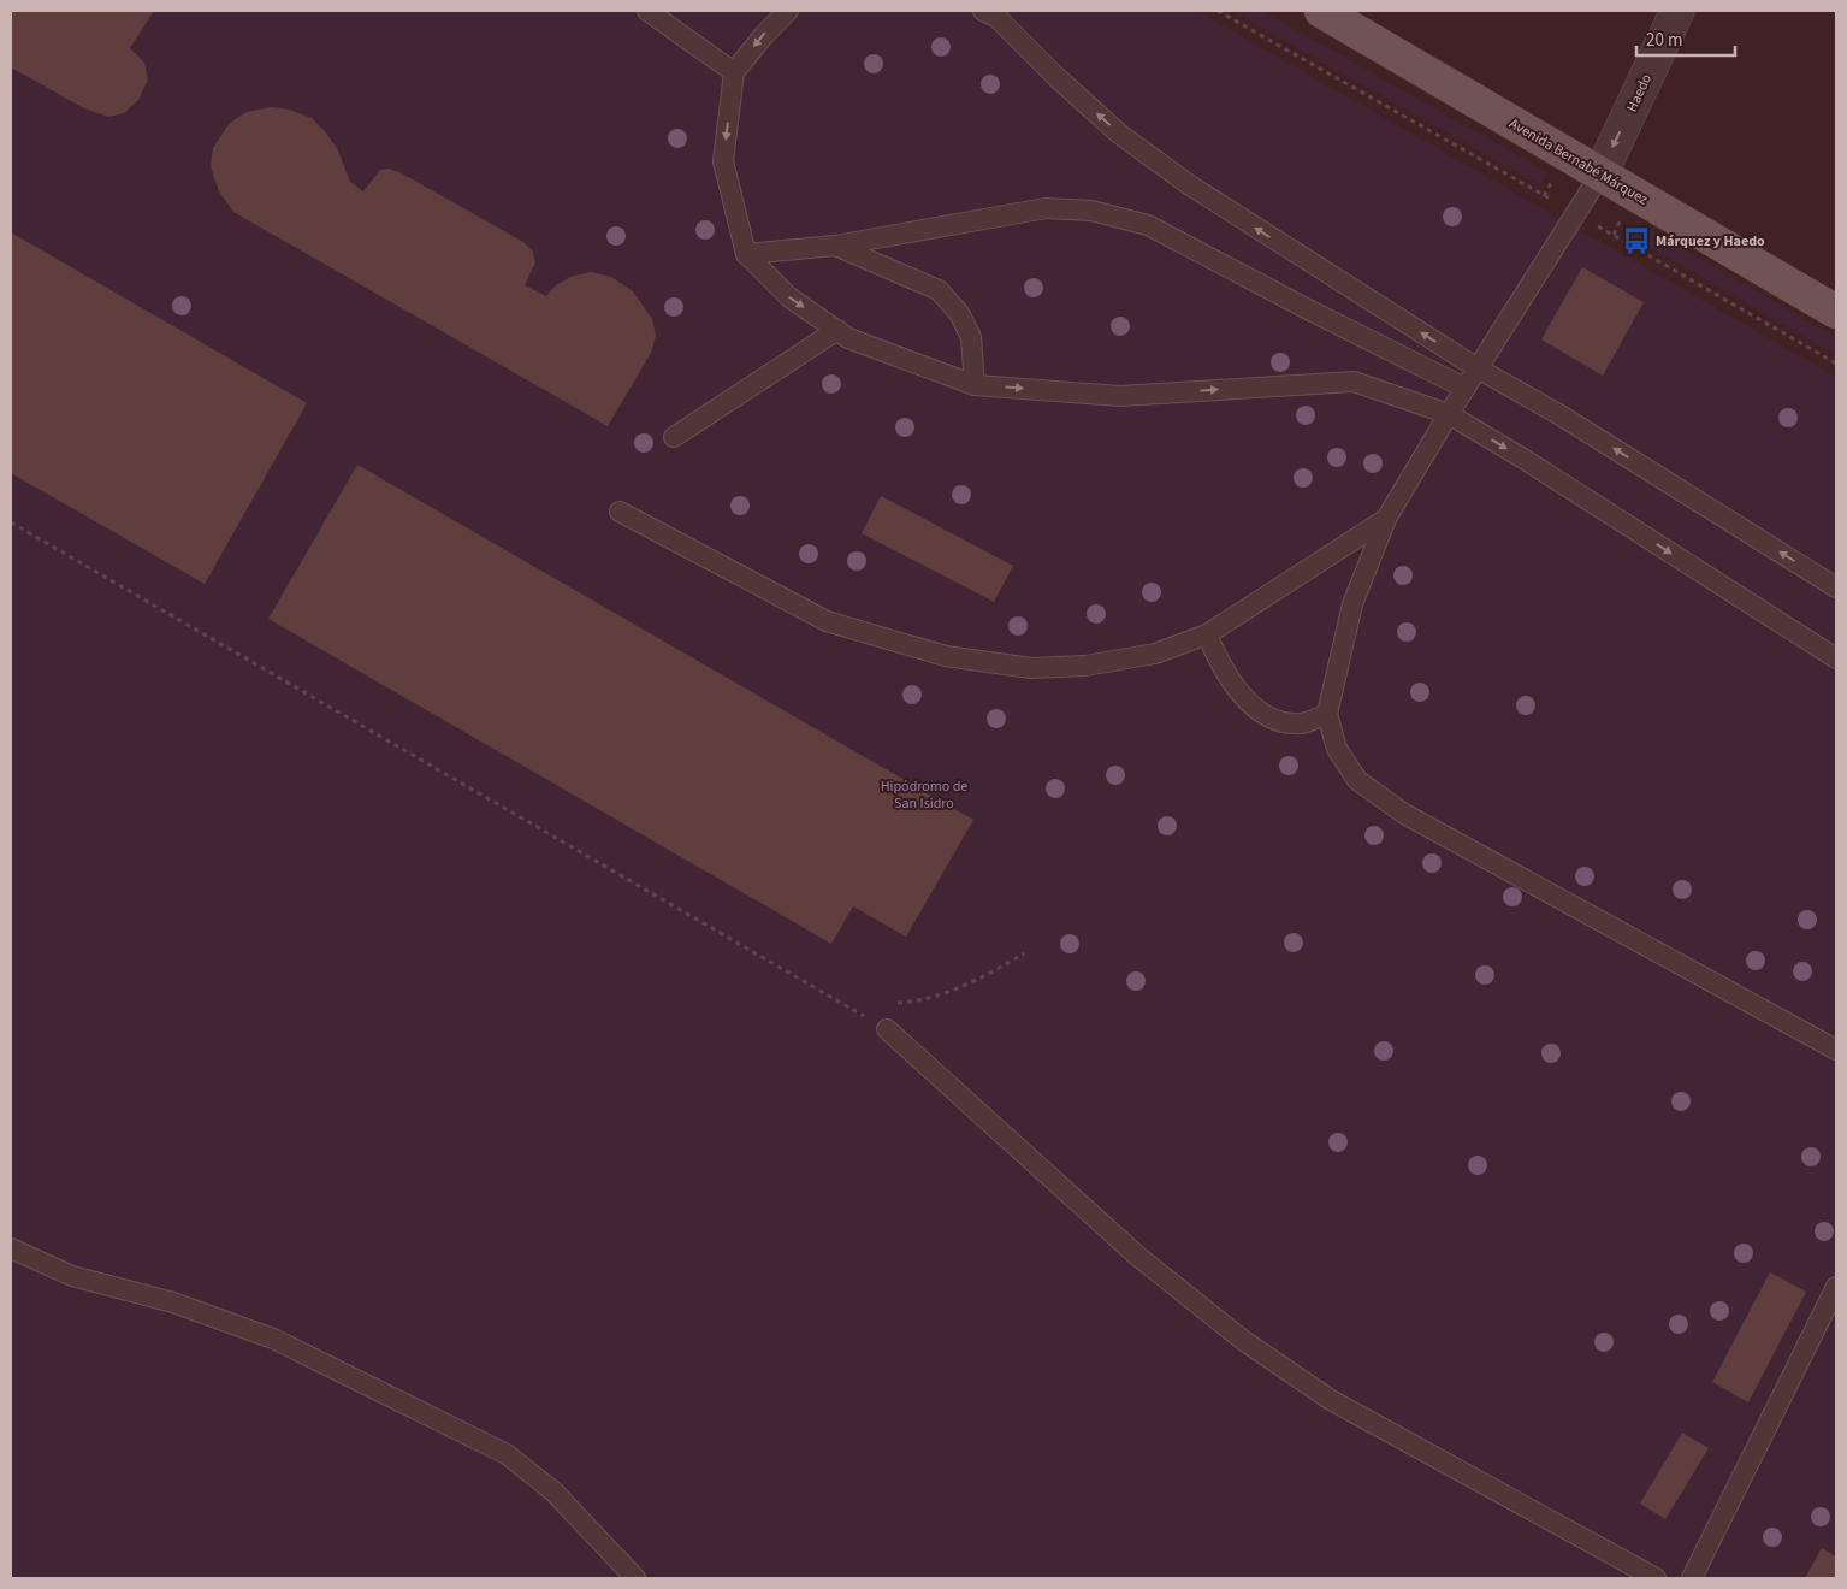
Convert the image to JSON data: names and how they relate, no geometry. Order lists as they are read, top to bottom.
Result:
{
  "streets": {
    "main road": ["Avenida Bernabé Márquez"],
    "street": ["Haedo"]
  },
  "crossings": [
    ["Haedo", "Avenida Bernabé Márquez"]
  ],
  "one_way": ["Haedo"],
  "parks": ["Hipódromo de San Isidro"],
  "places": {
    "bus stop": ["Márquez y Haedo"]
  },
  "scale_bar": "20 m"
}
